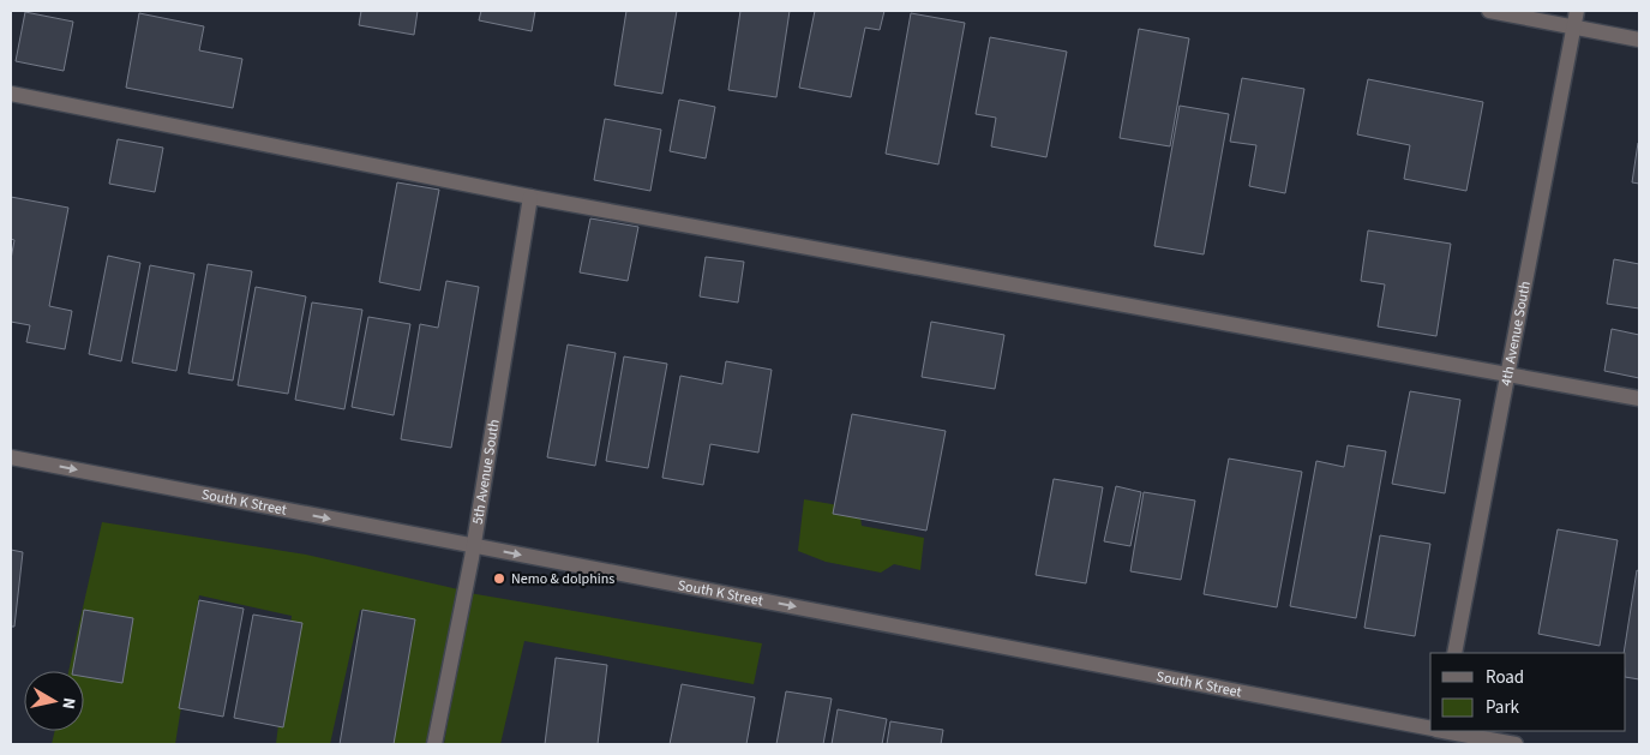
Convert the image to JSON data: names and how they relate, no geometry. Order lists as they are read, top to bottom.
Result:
{
  "streets": {
    "street": ["4th Avenue South", "5th Avenue South", "South K Street"]
  },
  "crossings": [
    ["5th Avenue South", "South K Street"]
  ],
  "one_way": ["South K Street"],
  "places": ["Nemo & dolphins"],
  "legend": ["Road", "Park"],
  "north": "right"
}
